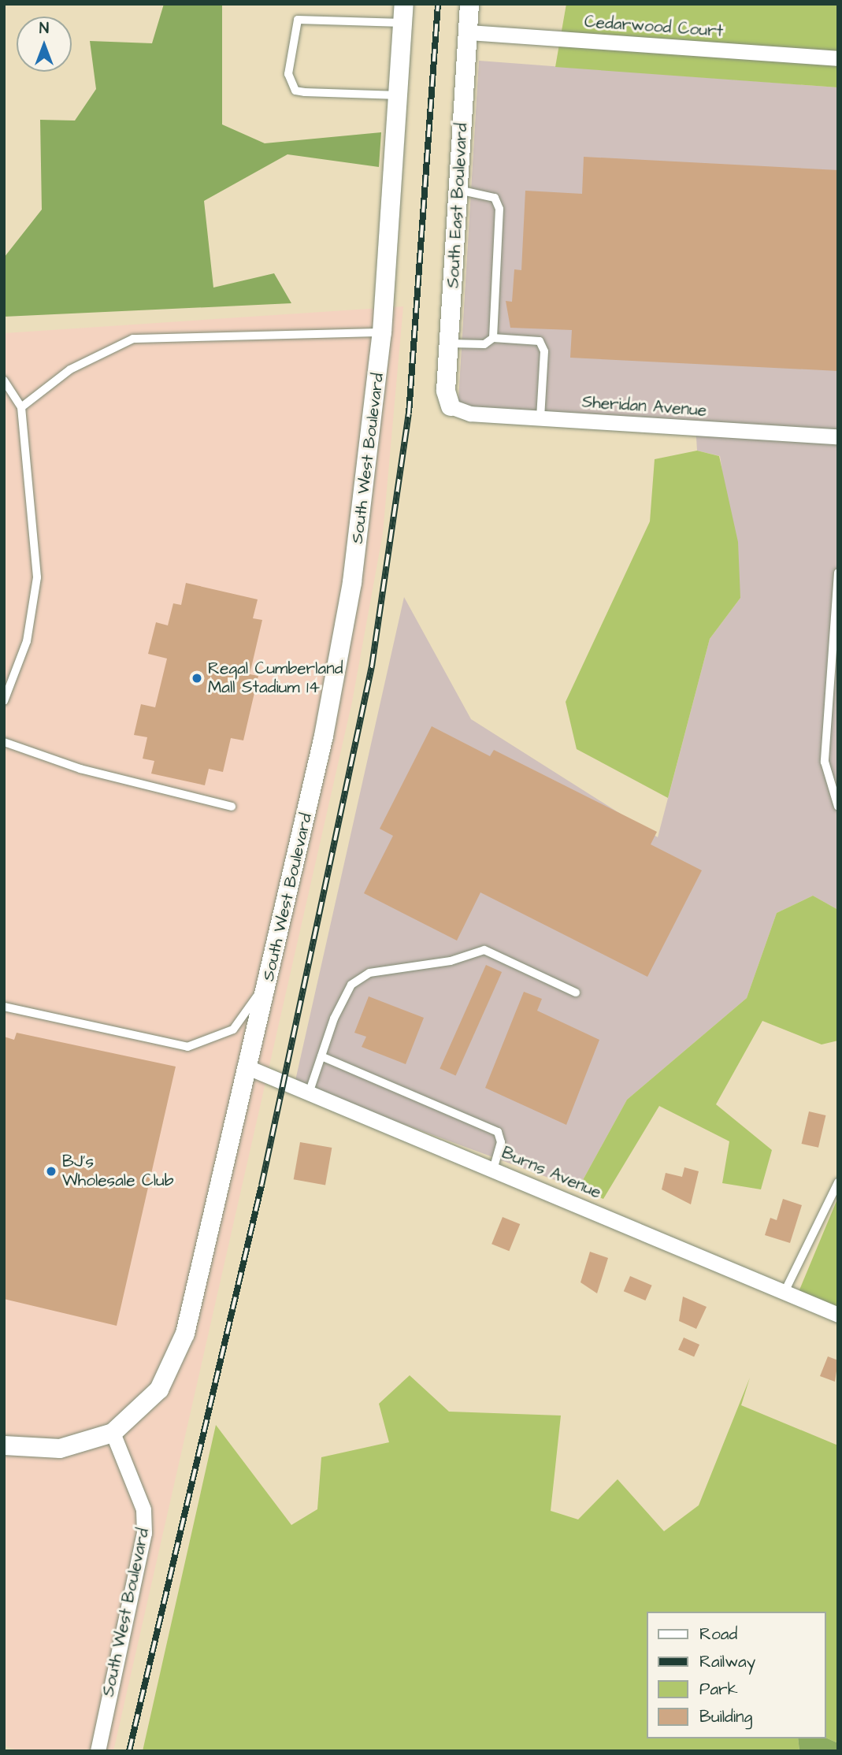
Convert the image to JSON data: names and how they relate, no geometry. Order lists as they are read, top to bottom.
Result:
{
  "streets": {
    "street": [
      "Cedarwood Court",
      "South East Boulevard",
      "Sheridan Avenue",
      "South West Boulevard",
      "Burns Avenue"
    ]
  },
  "crossings": [
    ["Cedarwood Court", "South East Boulevard"],
    ["South East Boulevard", "Sheridan Avenue"],
    ["South West Boulevard", "Burns Avenue"]
  ],
  "places": ["Regal Cumberland Mall Stadium 14", "BJ's Wholesale Club"],
  "legend": [
    "Road",
    "Railway",
    "Park",
    "Building"
  ],
  "north": "top"
}
